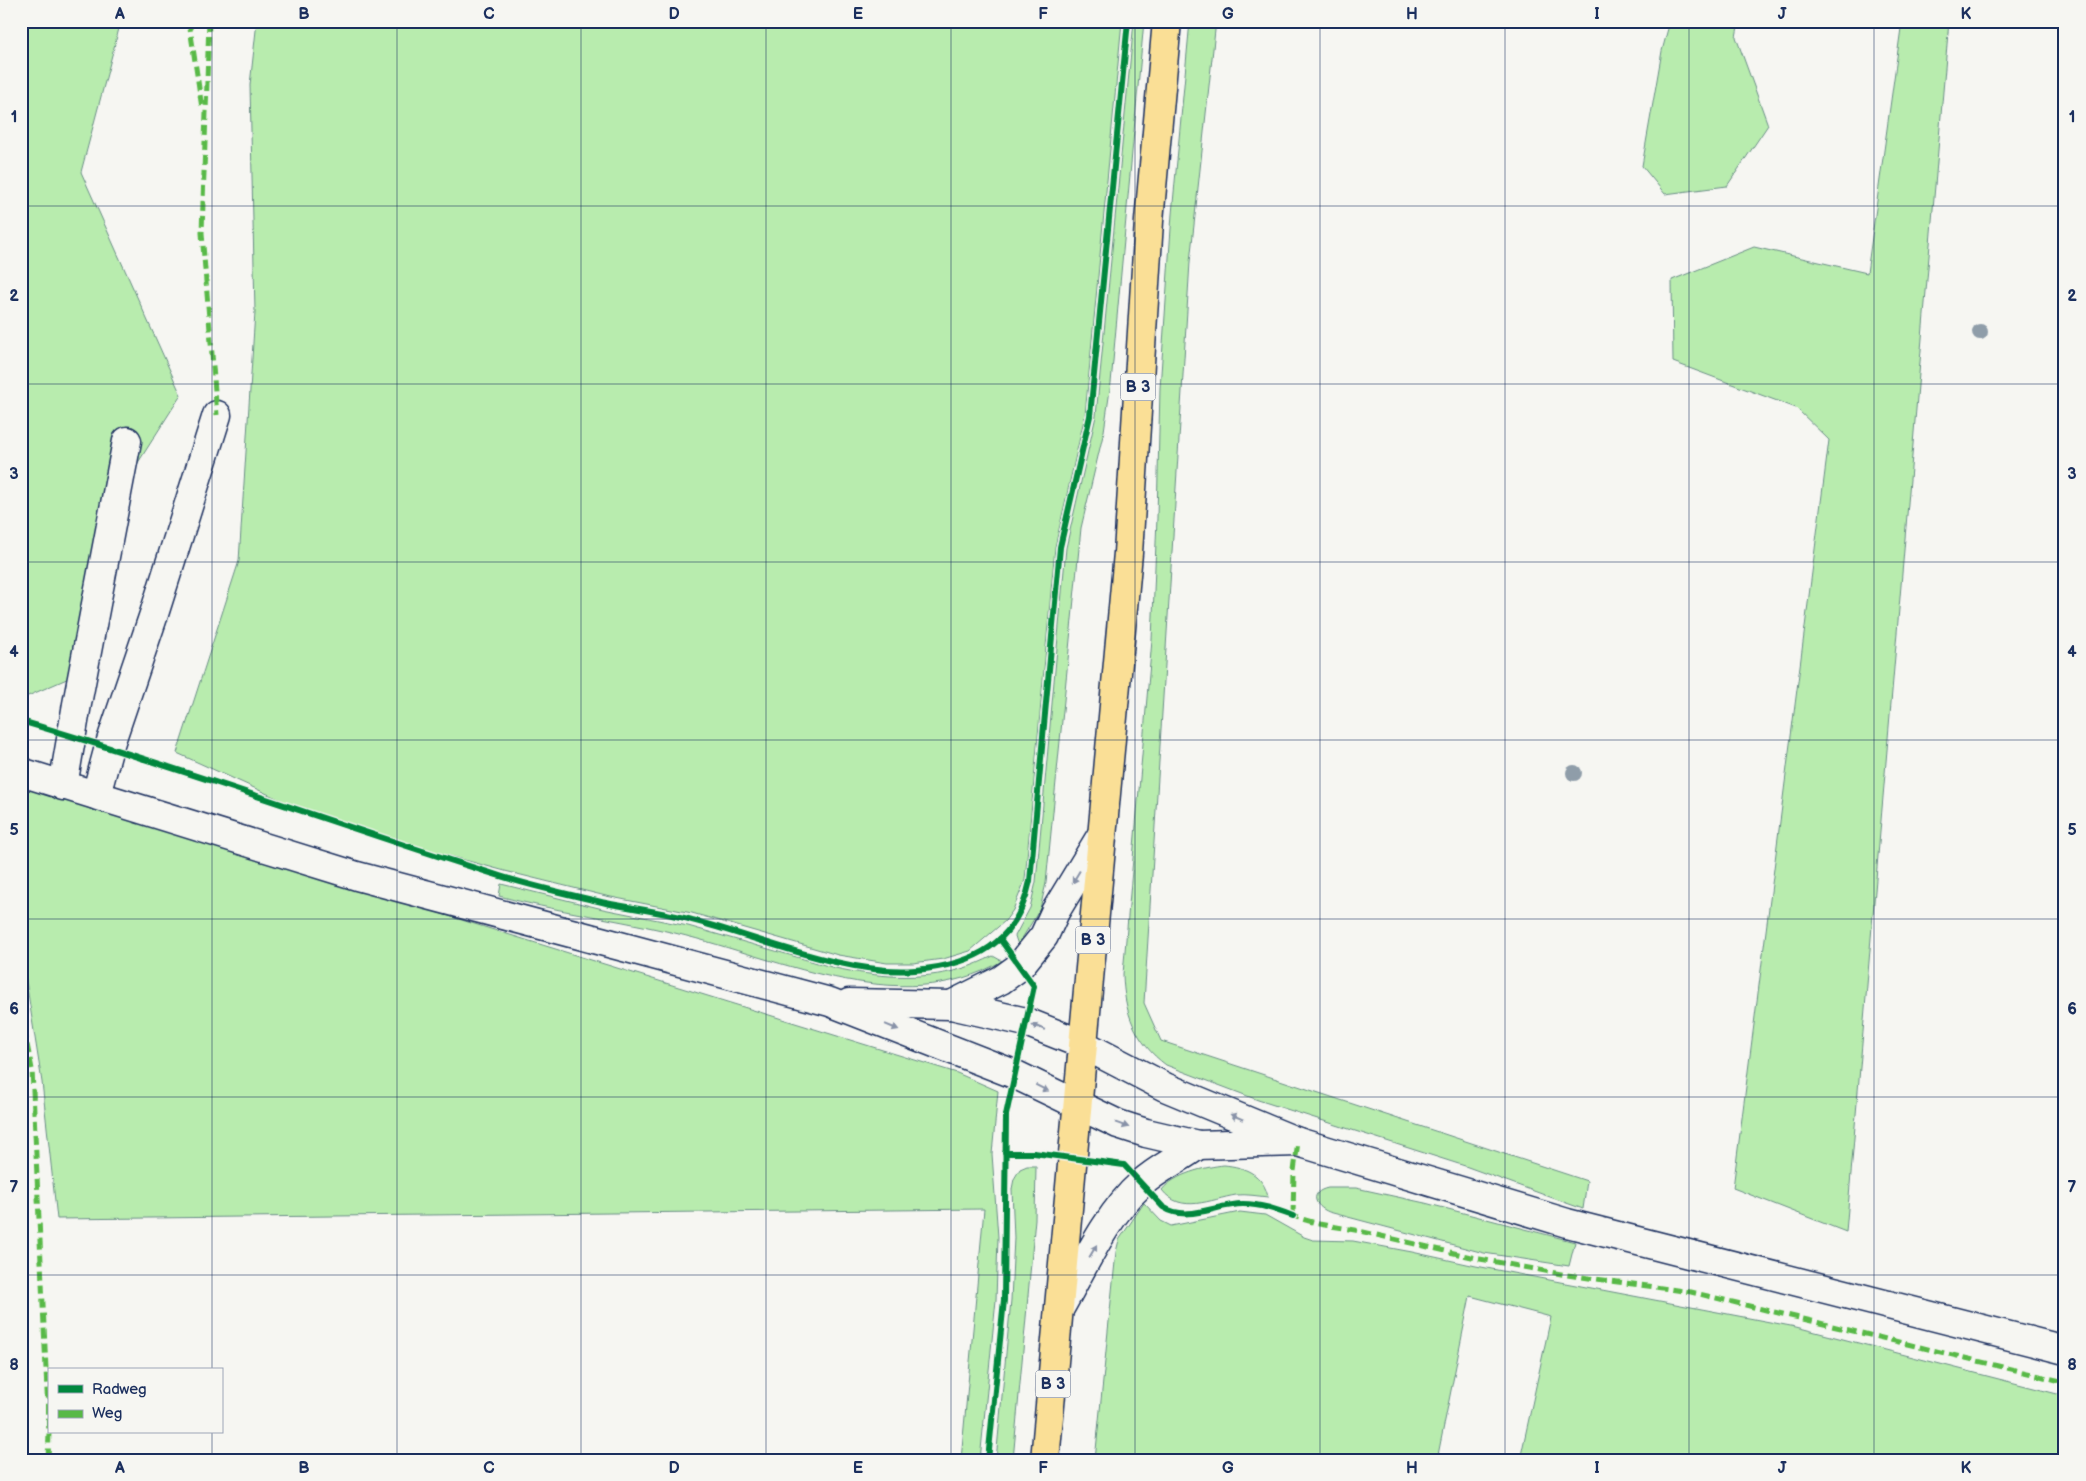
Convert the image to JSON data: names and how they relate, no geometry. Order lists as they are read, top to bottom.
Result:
{
  "streets": {
    "main road": ["B 3"]
  },
  "legend": ["Radweg", "Weg"],
  "grid": {
    "columns": [
      "A",
      "B",
      "C",
      "D",
      "E",
      "F",
      "G",
      "H",
      "I",
      "J",
      "K"
    ],
    "rows": [
      "1",
      "2",
      "3",
      "4",
      "5",
      "6",
      "7",
      "8"
    ]
  }
}
